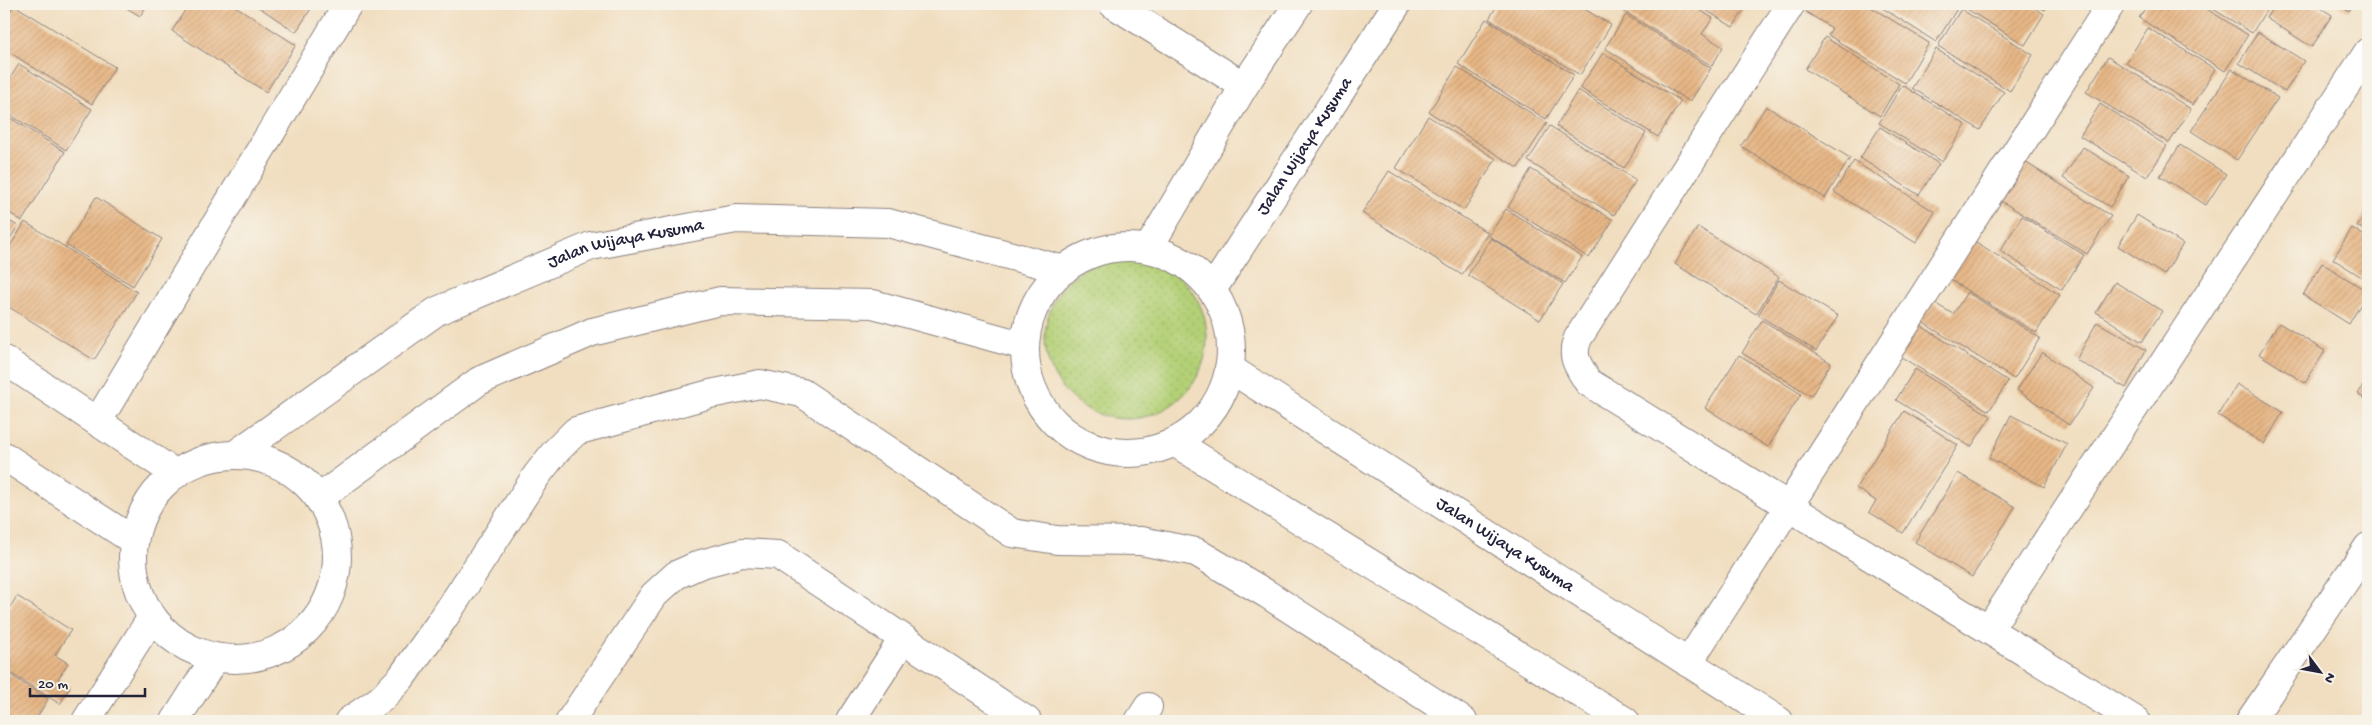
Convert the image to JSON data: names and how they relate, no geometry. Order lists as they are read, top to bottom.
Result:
{
  "streets": {
    "street": ["Jalan Wijaya Kusuma"]
  },
  "scale_bar": "20 m",
  "north": "bottom right"
}
